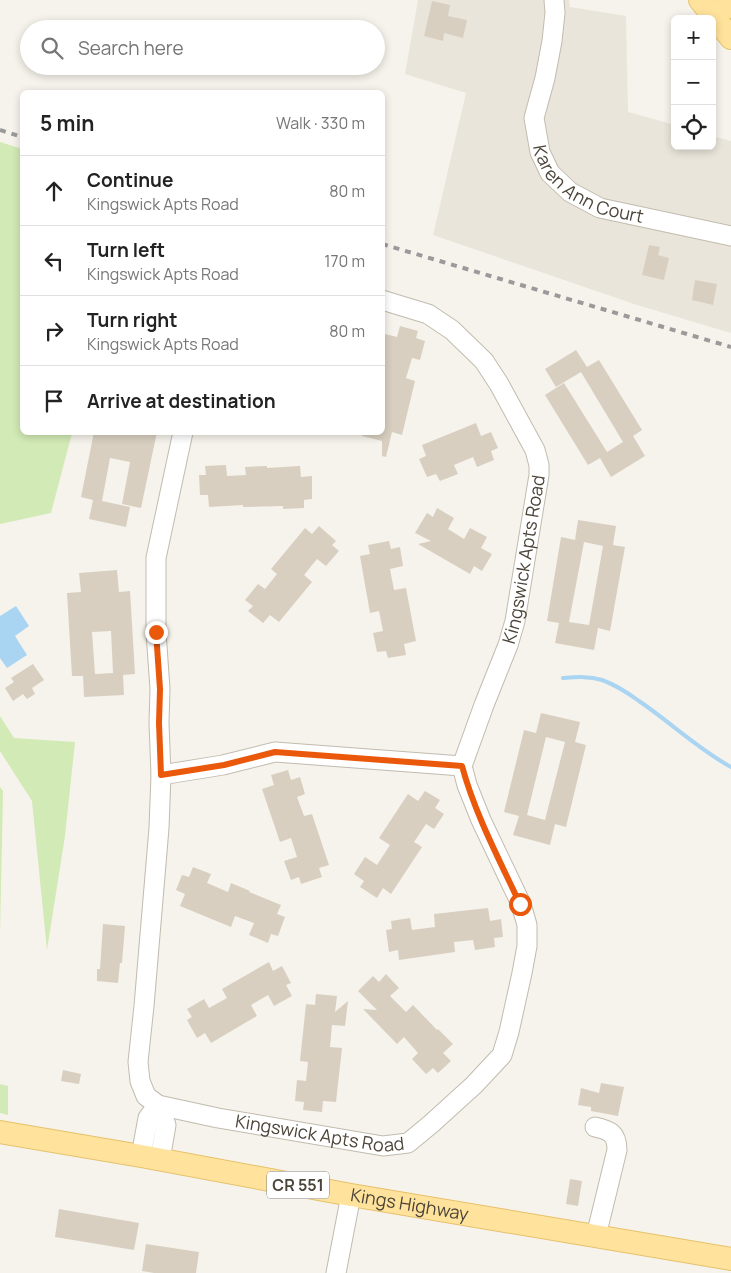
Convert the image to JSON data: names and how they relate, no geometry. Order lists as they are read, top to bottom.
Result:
{
  "streets": {
    "main road": ["CR 551", "Kings Highway"],
    "street": ["Karen Ann Court", "Kingswick Apts Road"]
  },
  "page": {
    "map_buttons": ["+", "−"],
    "search": "Search here",
    "heading": ["5 min", "Walk · 330 m"],
    "list": [
      ["Continue", "Kingswick Apts Road", "80 m"],
      ["Turn left", "Kingswick Apts Road", "170 m"],
      ["Turn right", "Kingswick Apts Road", "80 m"],
      "Arrive at destination"
    ]
  }
}
